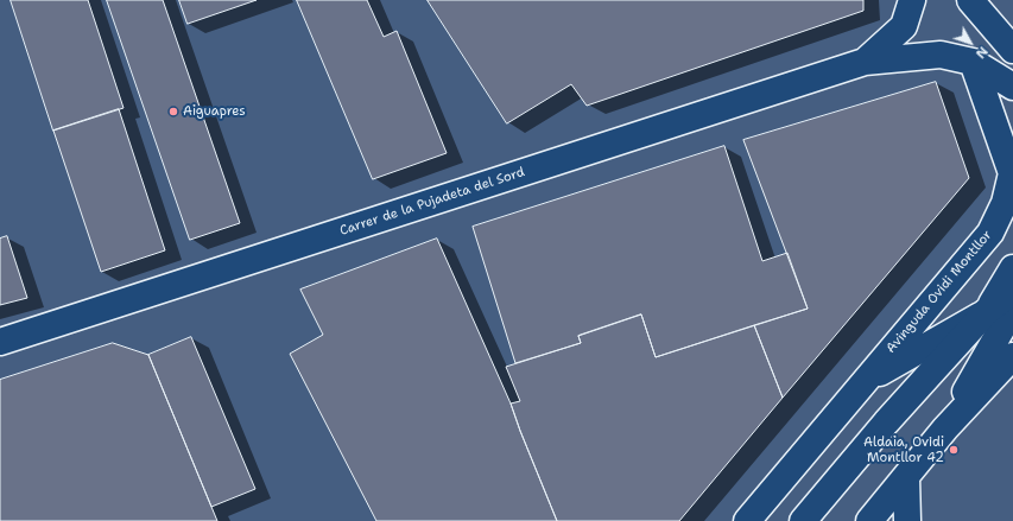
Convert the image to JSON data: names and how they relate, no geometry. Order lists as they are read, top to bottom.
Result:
{
  "streets": {
    "street": ["Carrer de la Pujadeta del Sord", "Avinguda Ovidi Montllor"]
  },
  "crossings": [
    ["Carrer de la Pujadeta del Sord", "Avinguda Ovidi Montllor"]
  ],
  "places": ["Aiguapres", "Aldaia, Ovidi Montllor 42"],
  "north": "bottom right"
}
